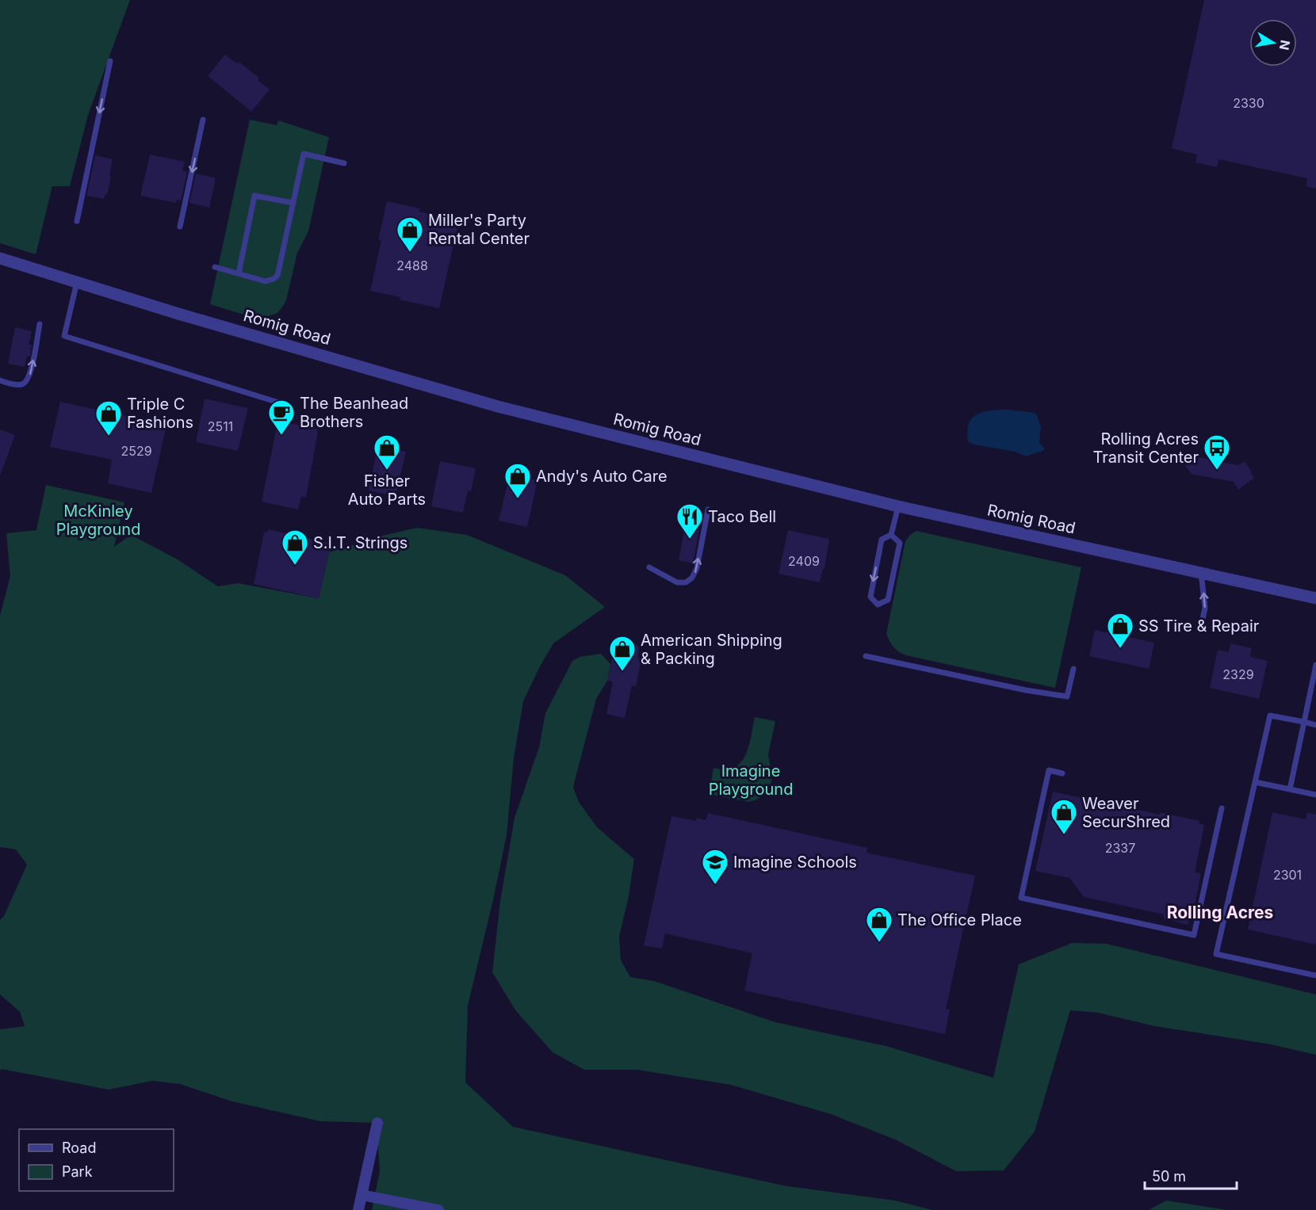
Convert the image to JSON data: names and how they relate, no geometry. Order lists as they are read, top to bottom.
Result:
{
  "streets": {
    "street": ["Romig Road"]
  },
  "districts": ["Rolling Acres"],
  "parks": ["McKinley Playground", "Imagine Playground"],
  "places": {
    "shop": [
      "Miller's Party Rental Center",
      "Triple C Fashions",
      "Fisher Auto Parts",
      "Andy's Auto Care",
      "S.I.T. Strings",
      "SS Tire & Repair",
      "American Shipping & Packing",
      "Weaver SecurShred",
      "The Office Place"
    ],
    "cafe": ["The Beanhead Brothers"],
    "bus stop": ["Rolling Acres Transit Center"],
    "restaurant": ["Taco Bell"],
    "school or university": ["Imagine Schools"]
  },
  "house_numbers": [
    "2330",
    "2488",
    "2511",
    "2529",
    "2409",
    "2329",
    "2337",
    "2301"
  ],
  "legend": ["Road", "Park"],
  "scale_bar": "50 m",
  "north": "right"
}
